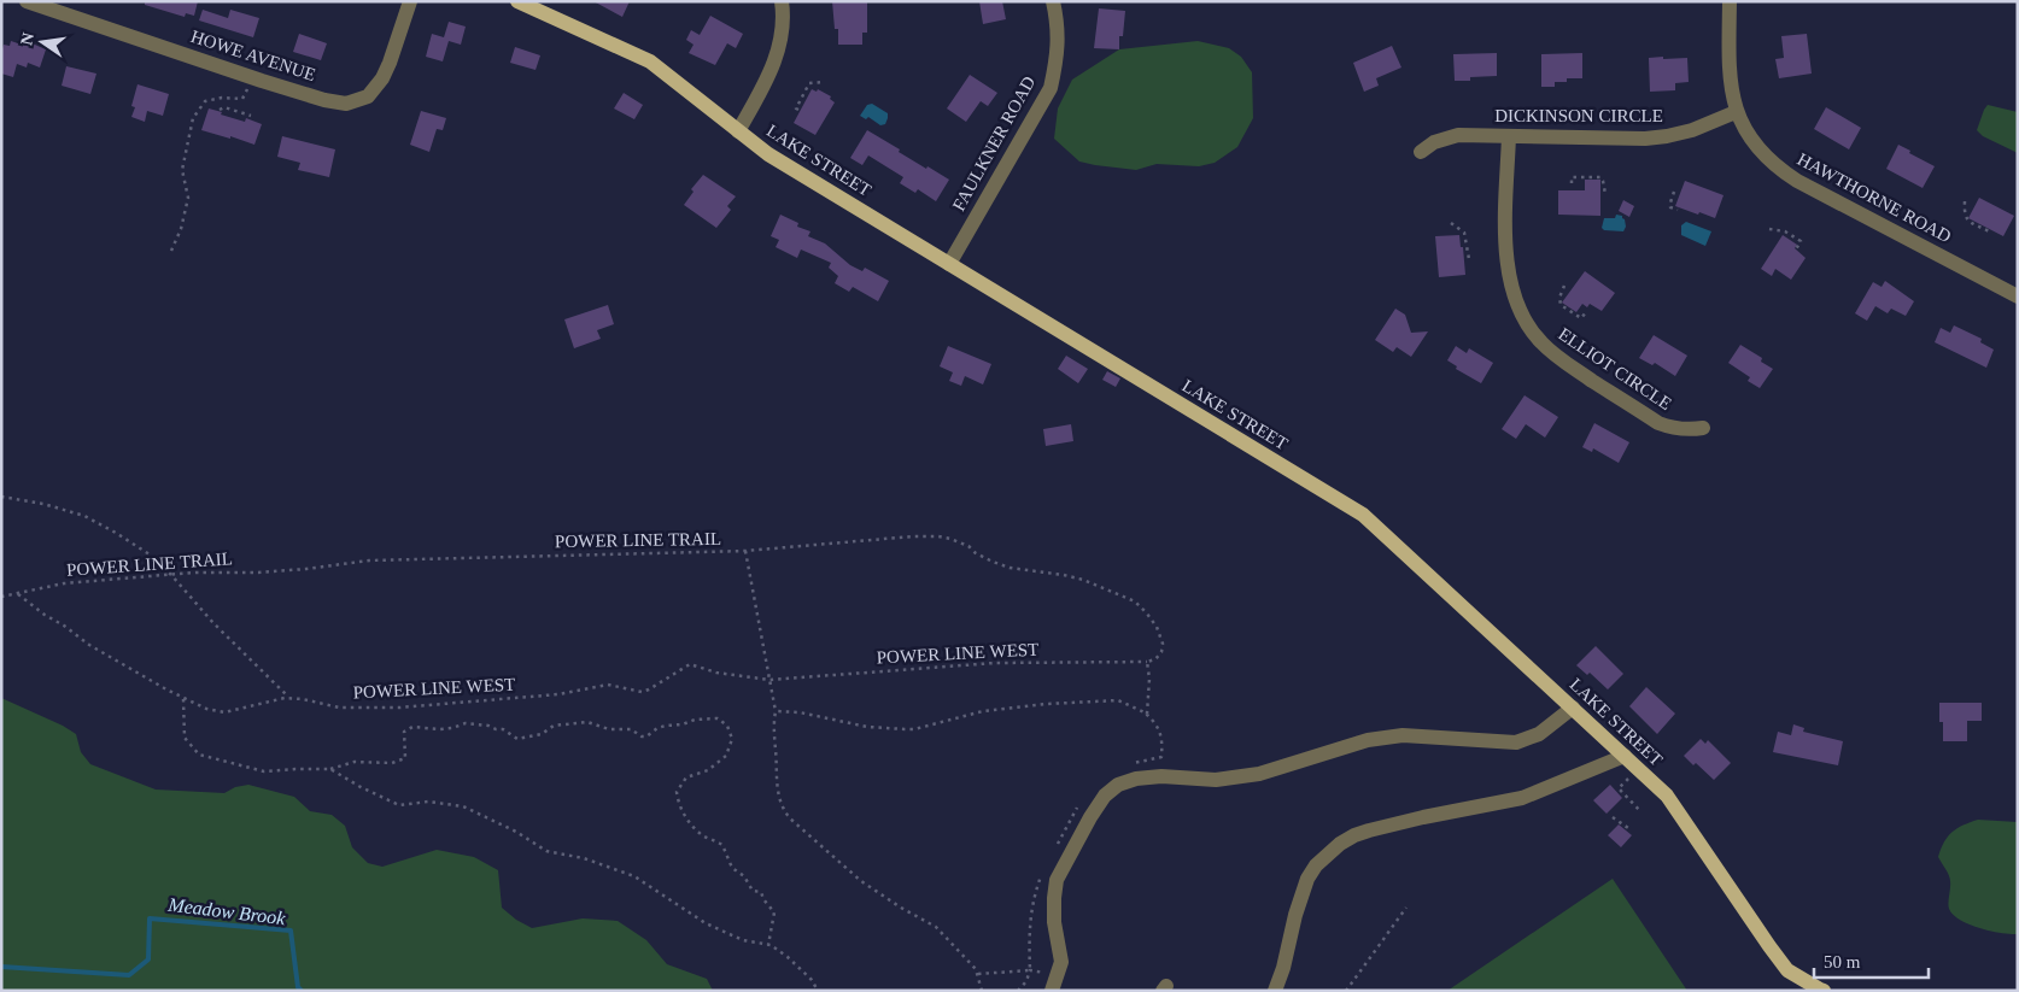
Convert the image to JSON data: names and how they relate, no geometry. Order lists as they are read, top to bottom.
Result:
{
  "streets": {
    "main road": ["LAKE STREET"],
    "street": [
      "HOWE AVENUE",
      "DICKINSON CIRCLE",
      "FAULKNER ROAD",
      "HAWTHORNE ROAD",
      "ELLIOT CIRCLE"
    ],
    "path": ["POWER LINE TRAIL", "POWER LINE WEST"]
  },
  "crossings": [
    ["DICKINSON CIRCLE", "HAWTHORNE ROAD"],
    ["DICKINSON CIRCLE", "ELLIOT CIRCLE"],
    ["FAULKNER ROAD", "LAKE STREET"],
    ["POWER LINE TRAIL", "POWER LINE WEST"]
  ],
  "water": ["Meadow Brook"],
  "scale_bar": "50 m",
  "north": "left"
}
